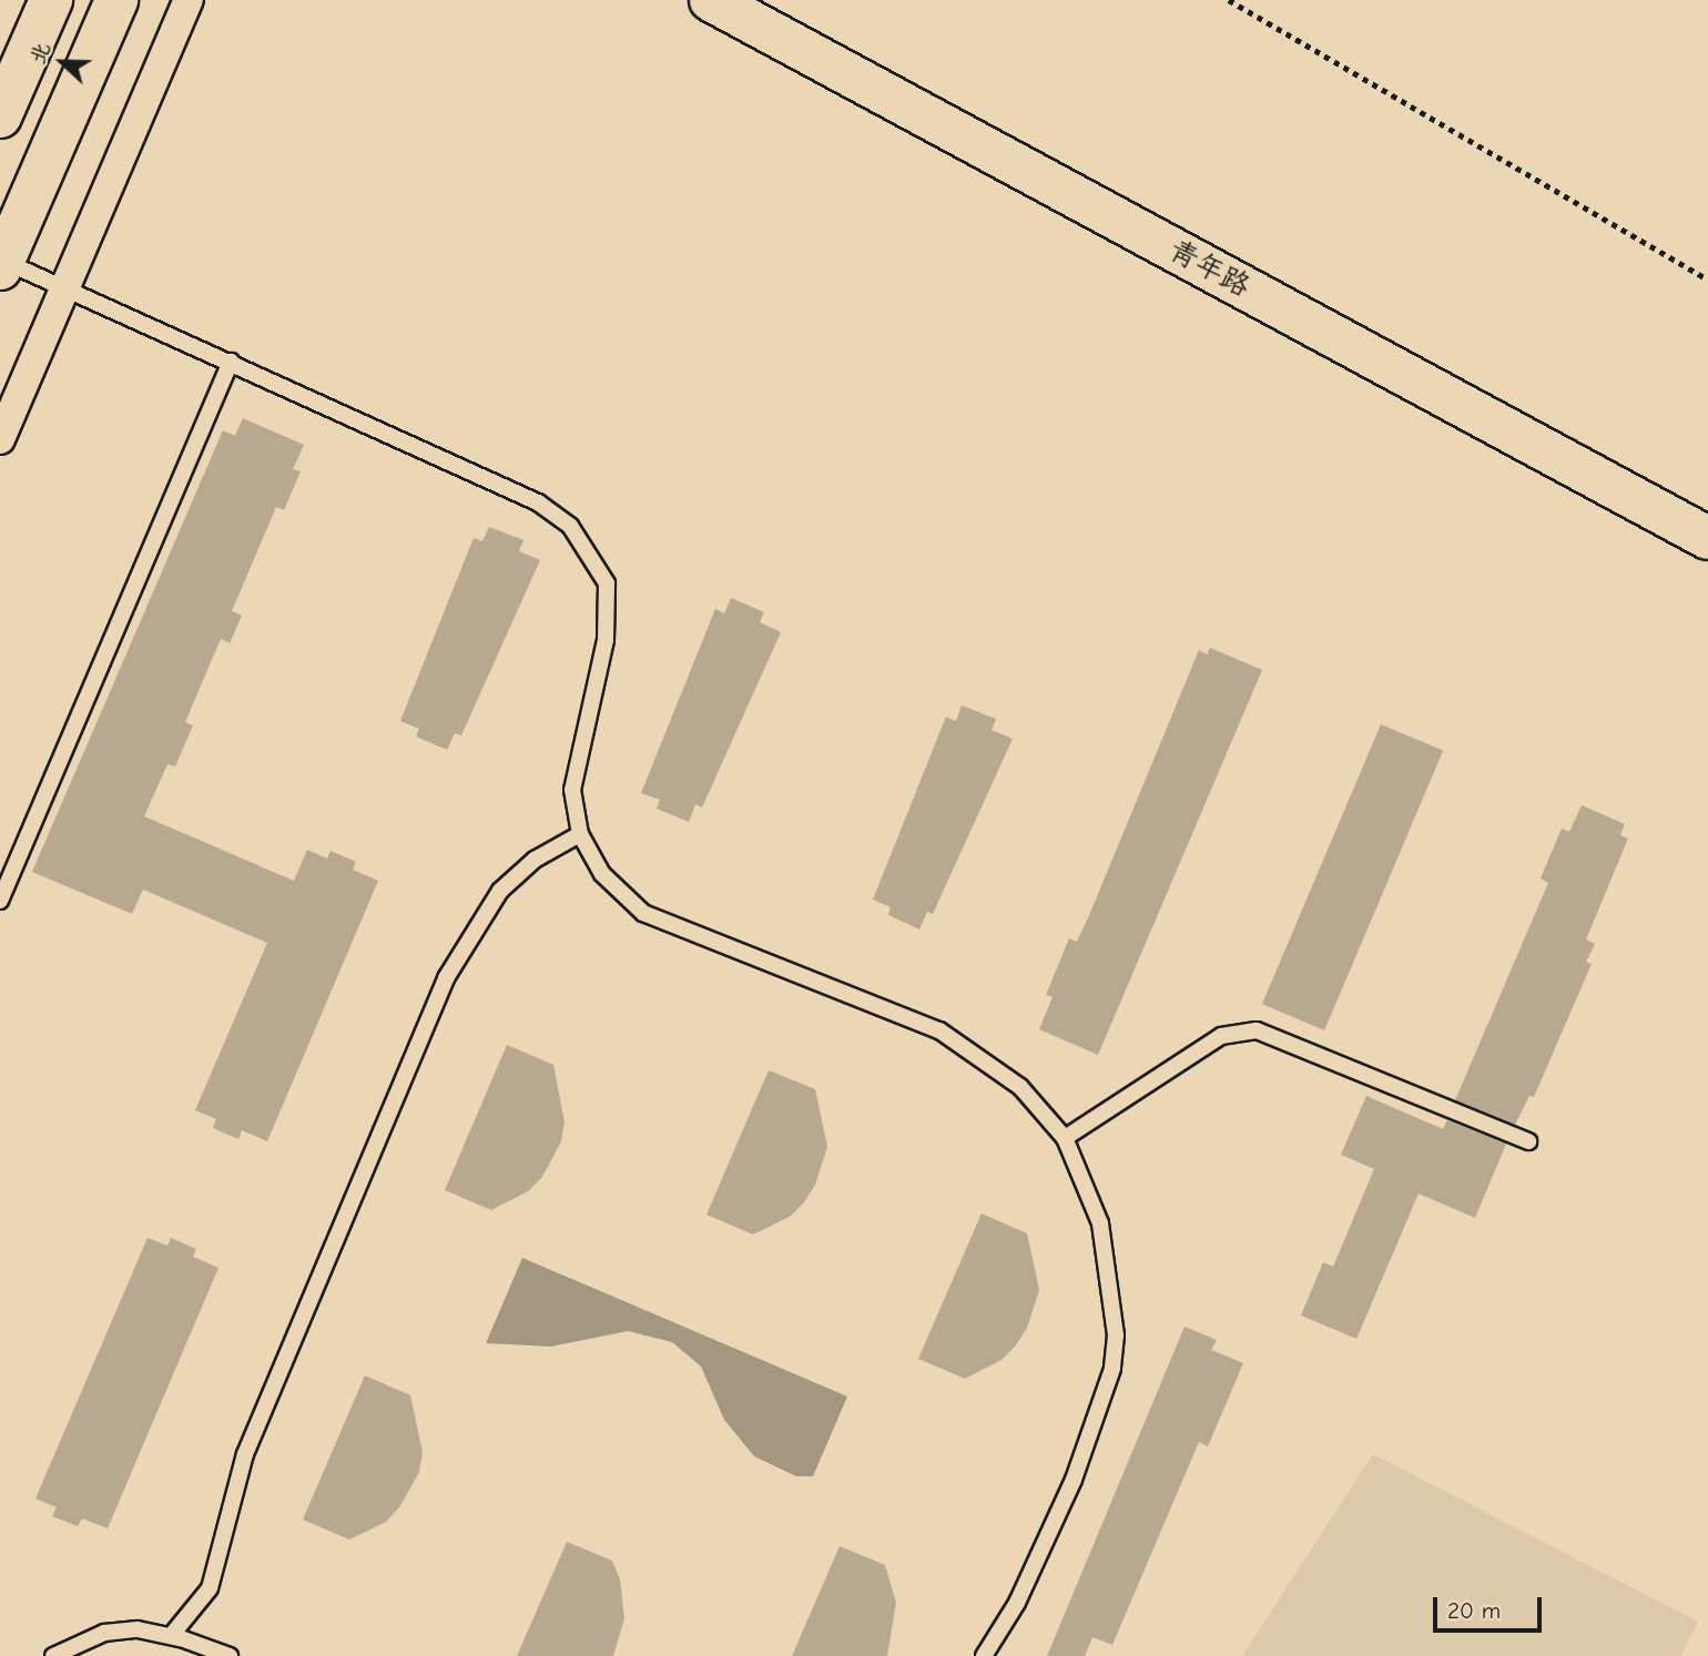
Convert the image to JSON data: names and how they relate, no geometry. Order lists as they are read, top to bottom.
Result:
{
  "streets": {
    "street": ["青年路"]
  },
  "scale_bar": "20 m",
  "north": "left"
}
